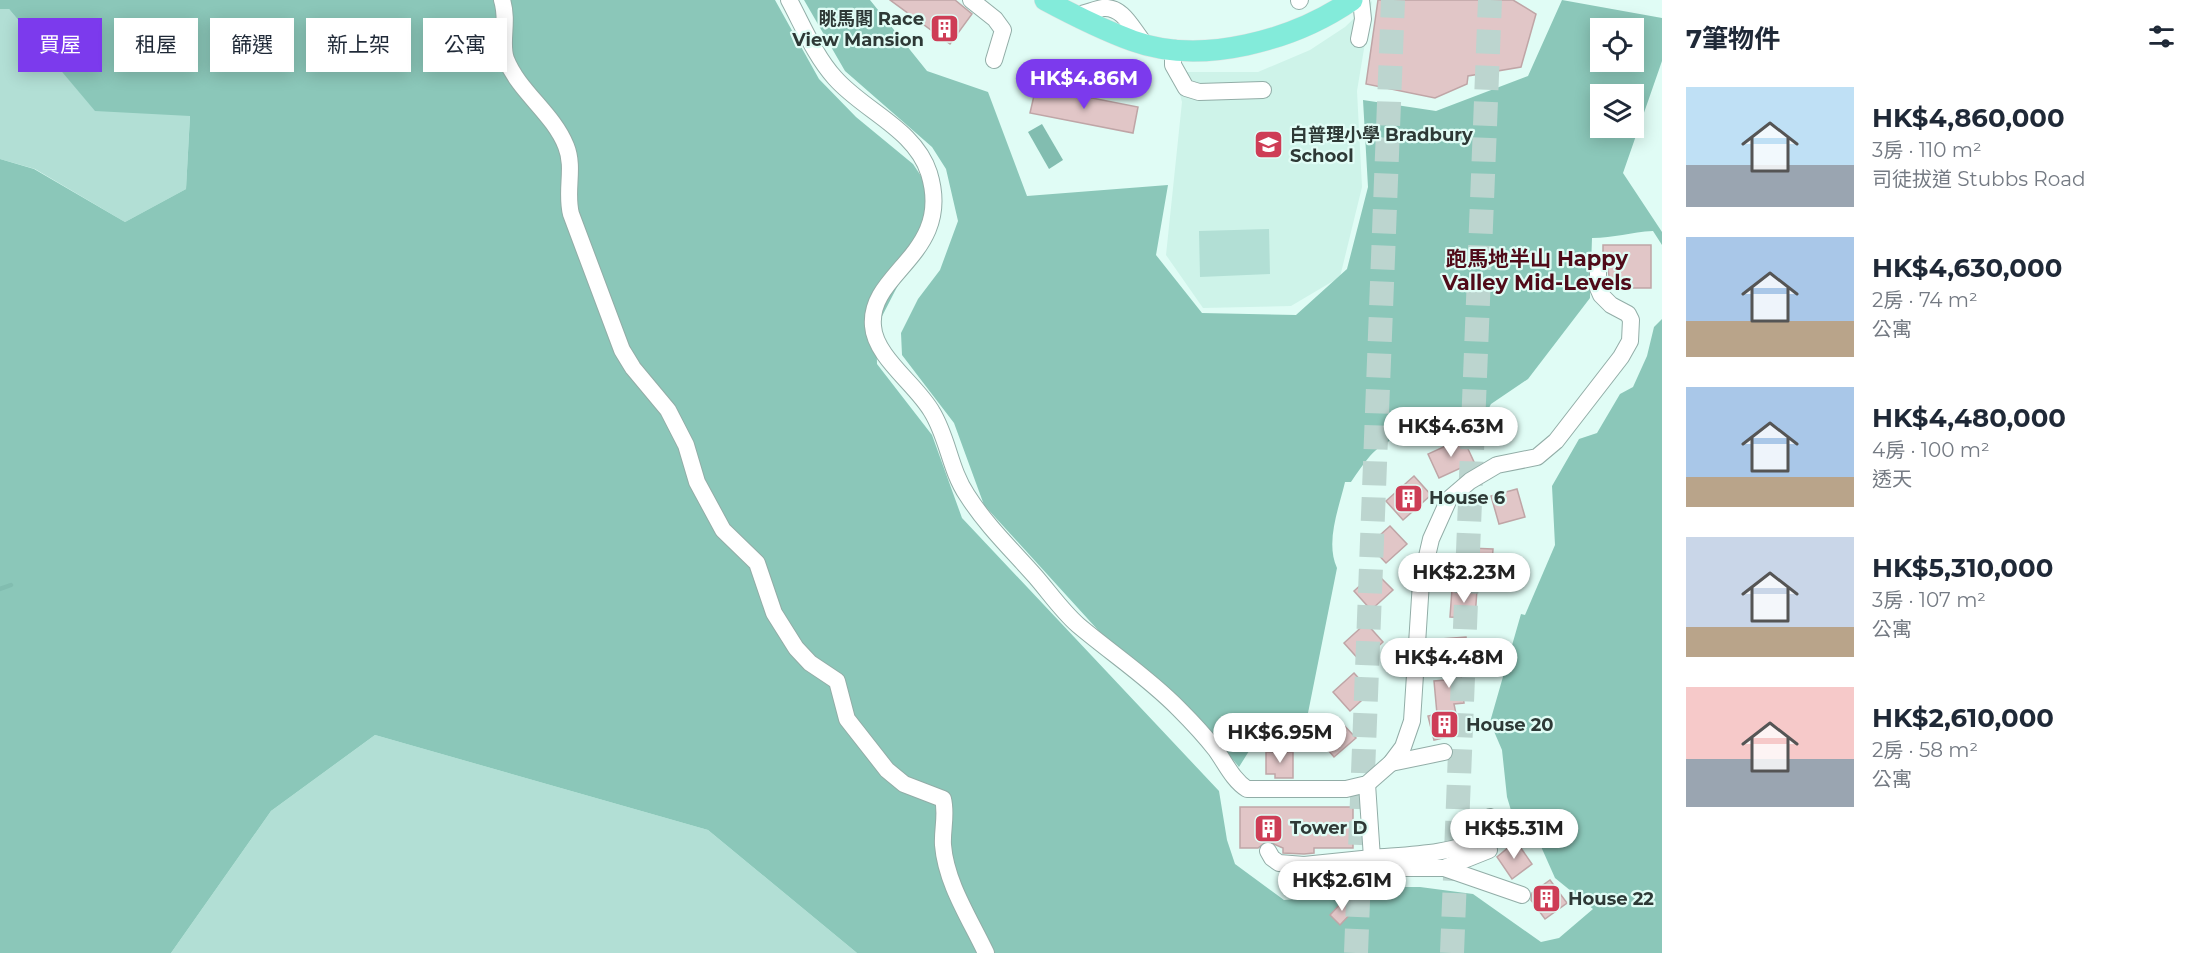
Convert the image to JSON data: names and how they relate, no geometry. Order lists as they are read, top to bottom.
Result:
{
  "districts": ["跑馬地半山 Happy Valley Mid-Levels"],
  "places": {
    "building": [
      "眺馬閣 Race View Mansion",
      "House 6",
      "House 20",
      "Tower D",
      "House 22"
    ],
    "school or university": ["白普理小學 Bradbury School"]
  },
  "page": {
    "heading": "7筆物件",
    "chip": [
      "買屋",
      "租屋",
      "篩選",
      "新上架",
      "公寓"
    ],
    "price": [
      "HK$4.86M",
      "HK$4.63M",
      "HK$2.23M",
      "HK$4.48M",
      "HK$6.95M",
      "HK$5.31M",
      "HK$2.61M"
    ],
    "list": [
      {
        "name": "HK$4,860,000",
        "note": "3房 · 110 m² · 司徒拔道 Stubbs Road"
      },
      {
        "name": "HK$4,630,000",
        "note": "2房 · 74 m² · 公寓"
      },
      {
        "name": "HK$4,480,000",
        "note": "4房 · 100 m² · 透天"
      },
      {
        "name": "HK$5,310,000",
        "note": "3房 · 107 m² · 公寓"
      },
      {
        "name": "HK$2,610,000",
        "note": "2房 · 58 m² · 公寓"
      }
    ]
  }
}
